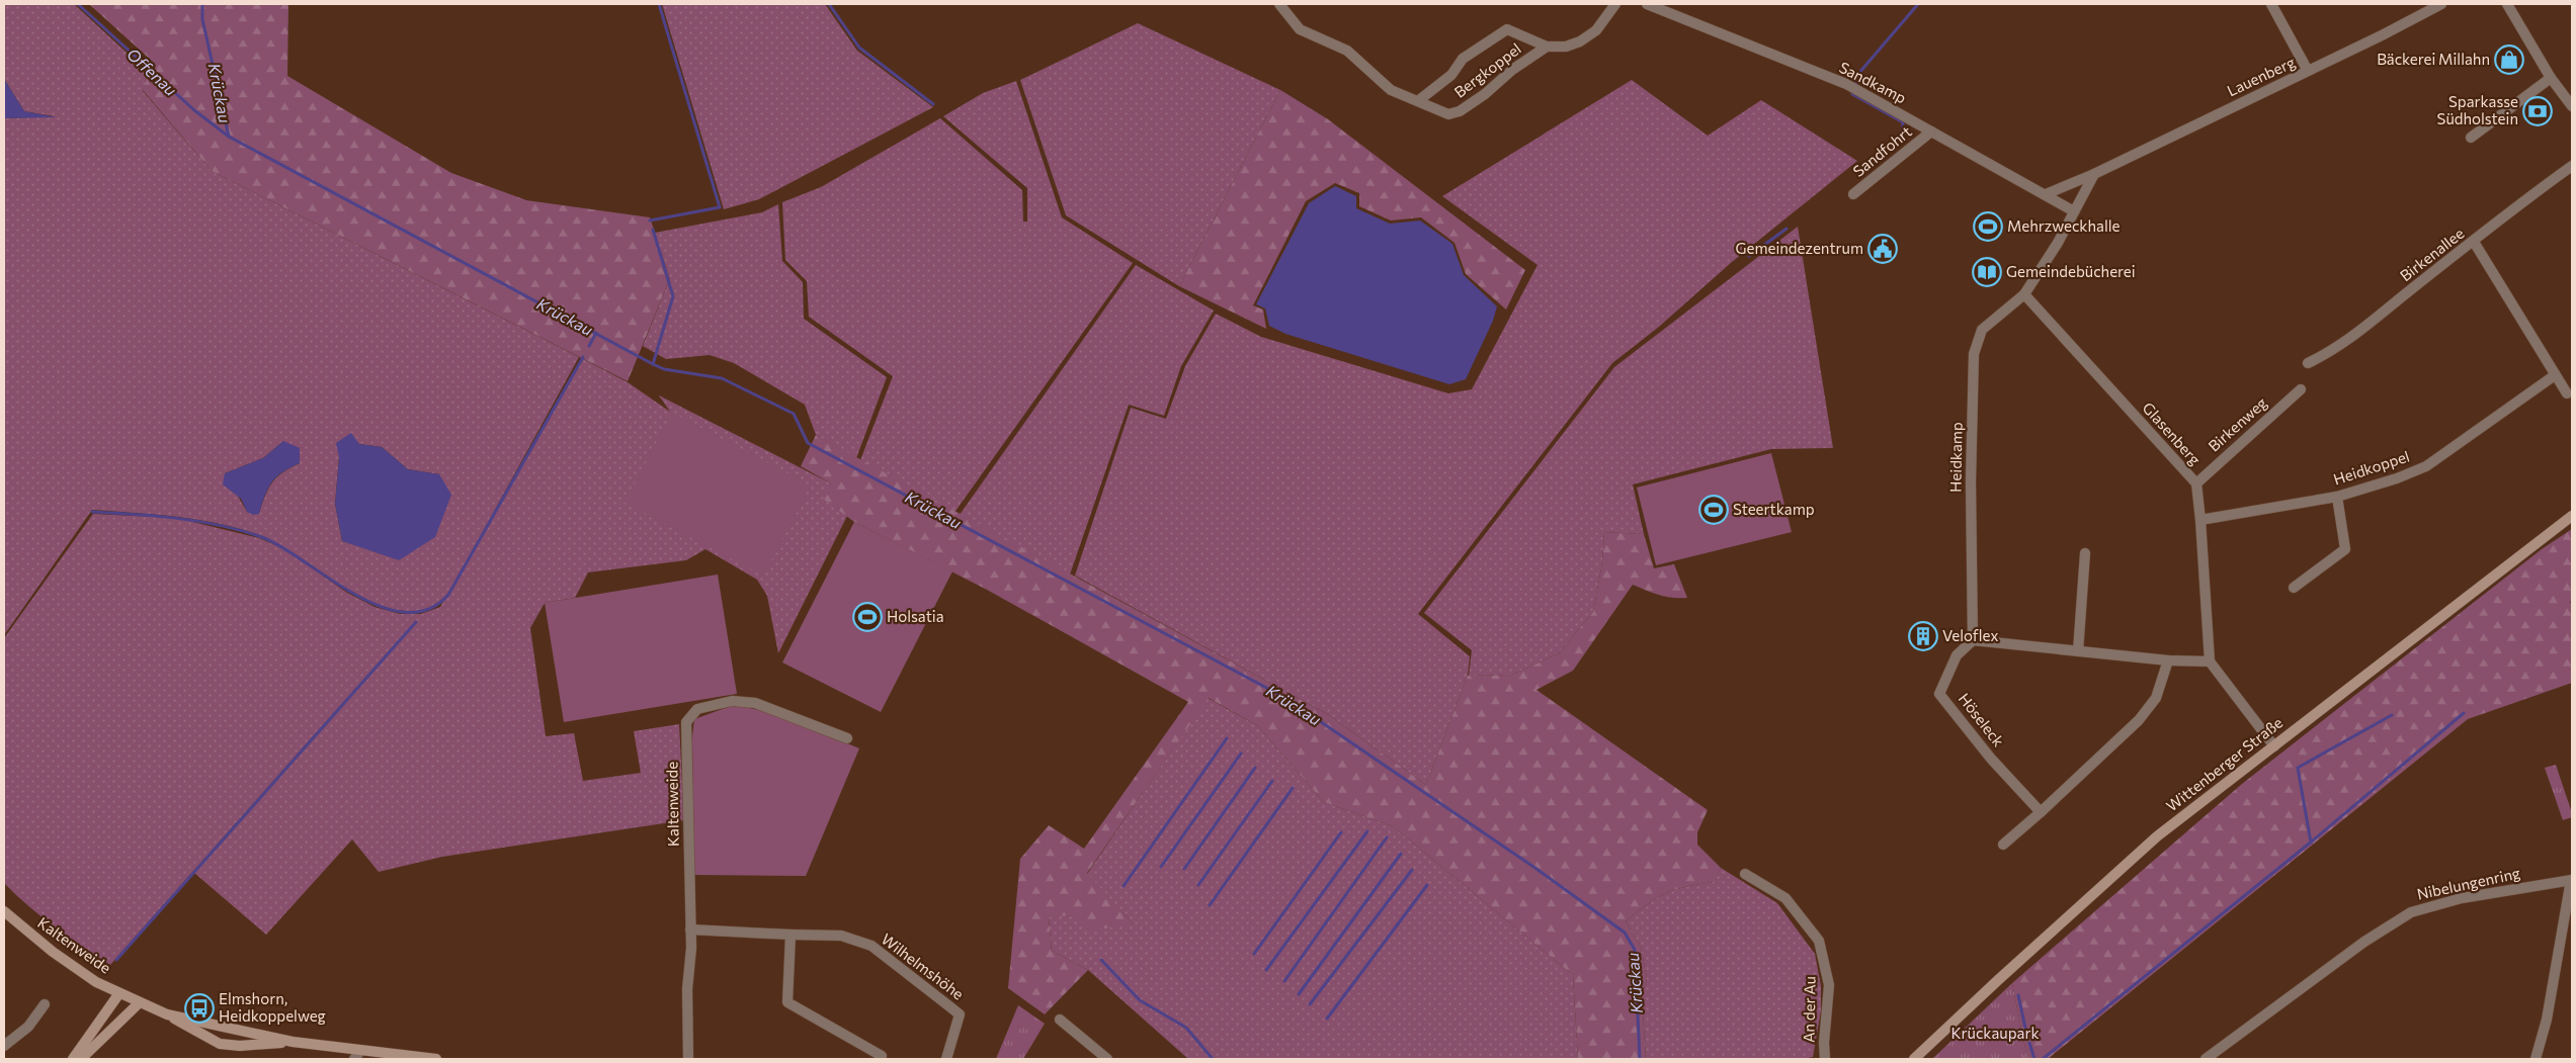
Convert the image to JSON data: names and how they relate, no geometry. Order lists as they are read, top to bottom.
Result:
{
  "streets": {
    "main road": ["Wittenberger Straße", "Kaltenweide"],
    "street": [
      "Bergkoppel",
      "Lauenberg",
      "Sandkamp",
      "Sandfohrt",
      "Birkenallee",
      "Birkenweg",
      "Glasenberg",
      "Heidkamp",
      "Heidkoppel",
      "Höseleck",
      "Nibelungenring",
      "Wilhelmshöhe",
      "An der Au"
    ]
  },
  "crossings": [
    ["Lauenberg", "Sandkamp"],
    ["Sandkamp", "Sandfohrt"],
    ["Birkenweg", "Glasenberg"],
    ["Glasenberg", "Heidkamp"],
    ["Glasenberg", "Heidkoppel"],
    ["Heidkamp", "Höseleck"],
    ["Kaltenweide", "Wilhelmshöhe"]
  ],
  "water": ["Offenau", "Krückau"],
  "parks": ["Krückaupark"],
  "places": {
    "shop": ["Bäckerei Millahn"],
    "bank": ["Sparkasse Südholstein"],
    "sports": ["Mehrzweckhalle", "Steertkamp", "Holsatia"],
    "public building": ["Gemeindezentrum"],
    "library": ["Gemeindebücherei"],
    "building": ["Veloflex"],
    "bus stop": ["Elmshorn, Heidkoppelweg"]
  }
}
